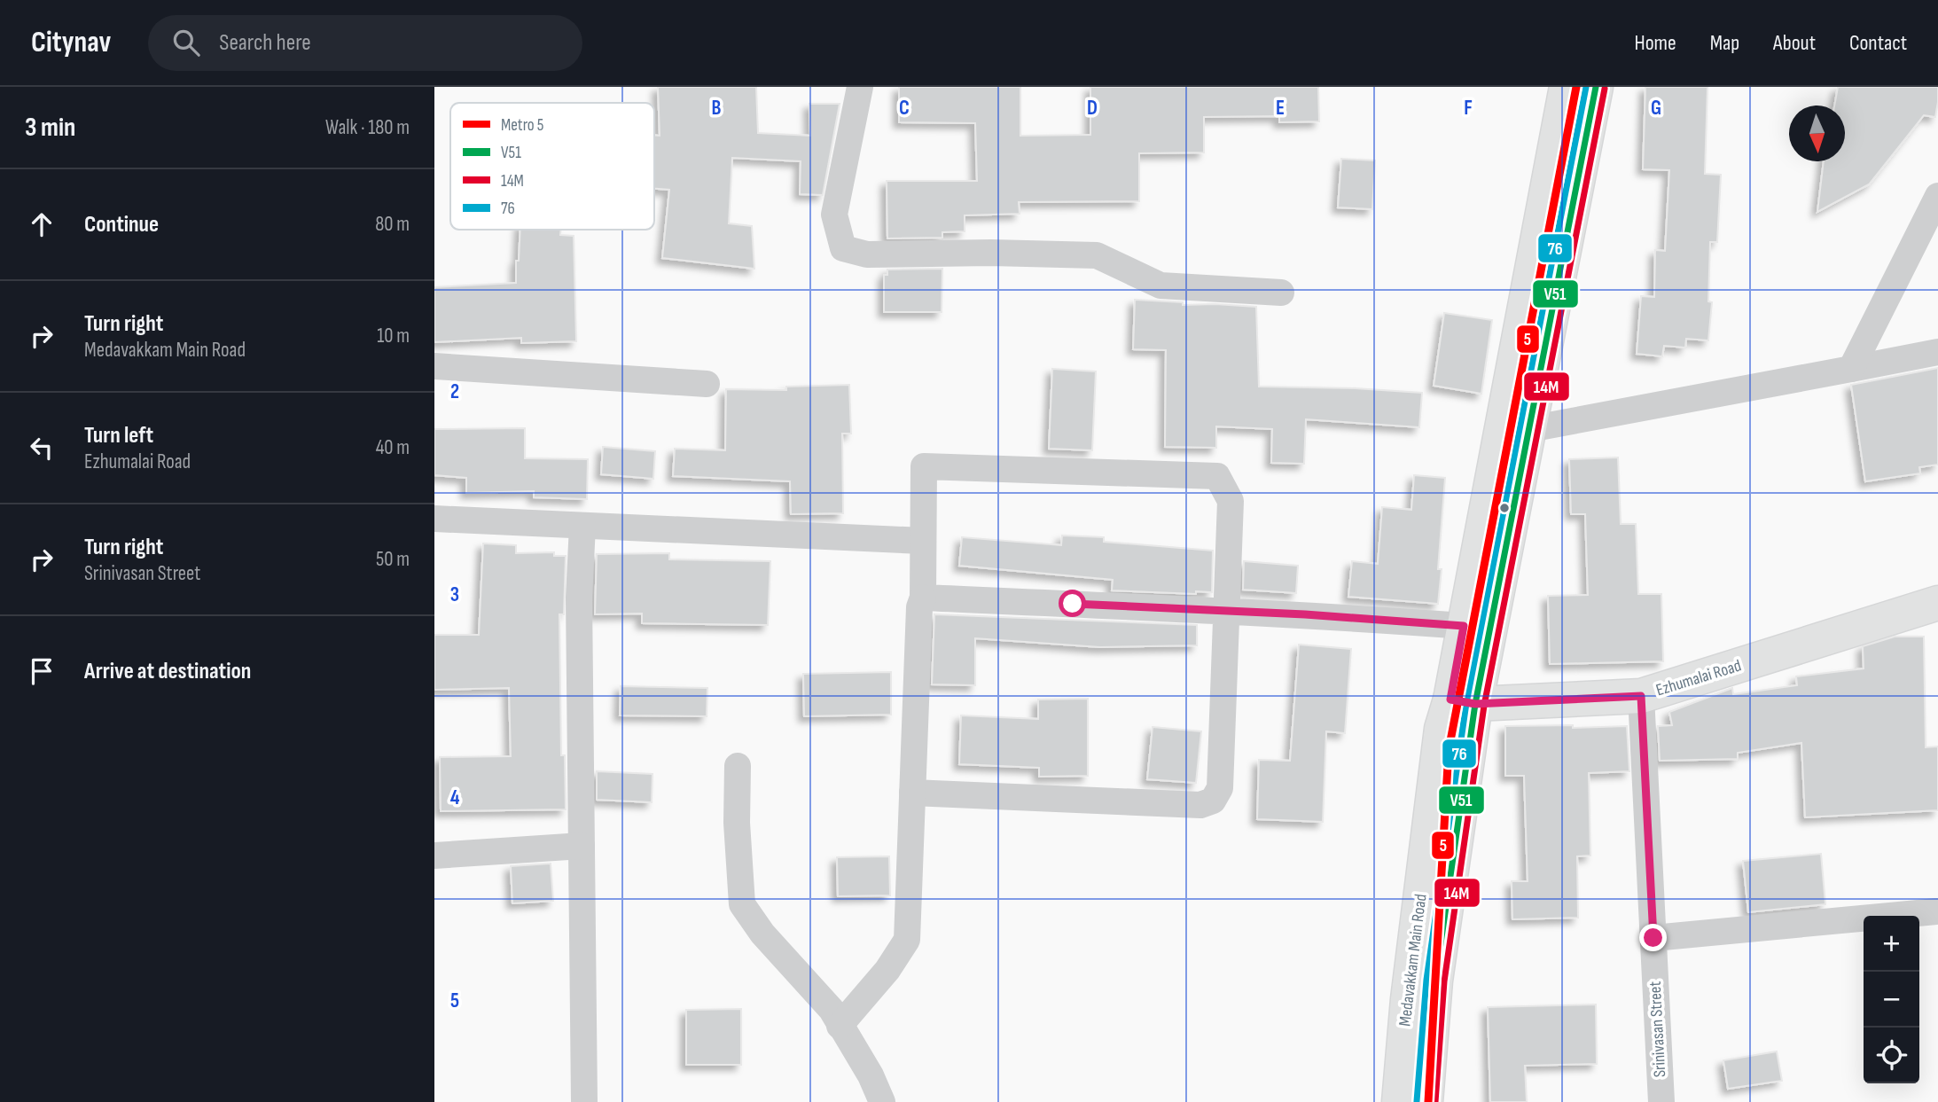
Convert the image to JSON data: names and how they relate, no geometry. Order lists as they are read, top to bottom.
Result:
{
  "streets": {
    "main road": ["Ezhumalai Road", "Medavakkam Main Road"],
    "street": ["Srinivasan Street"]
  },
  "crossings": [
    ["Ezhumalai Road", "Medavakkam Main Road"],
    ["Ezhumalai Road", "Srinivasan Street"]
  ],
  "lines": [
    "metro line 5",
    "transit line V51",
    "transit line 76",
    "transit line 14M"
  ],
  "legend": [
    "Metro 5",
    "V51",
    "14M",
    "76"
  ],
  "north": "bottom",
  "page": {
    "header": "Citynav",
    "search": "Search here",
    "nav": [
      "Home",
      "Map",
      "About",
      "Contact"
    ],
    "heading": ["3 min", "Walk · 180 m"],
    "list": [
      ["Continue", "80 m"],
      ["Turn right", "Medavakkam Main Road", "10 m"],
      ["Turn left", "Ezhumalai Road", "40 m"],
      ["Turn right", "Srinivasan Street", "50 m"],
      "Arrive at destination"
    ],
    "map_buttons": ["+", "−"]
  },
  "grid": {
    "columns": [
      "B",
      "C",
      "D",
      "E",
      "F",
      "G"
    ],
    "rows": [
      "2",
      "3",
      "4",
      "5"
    ]
  }
}
